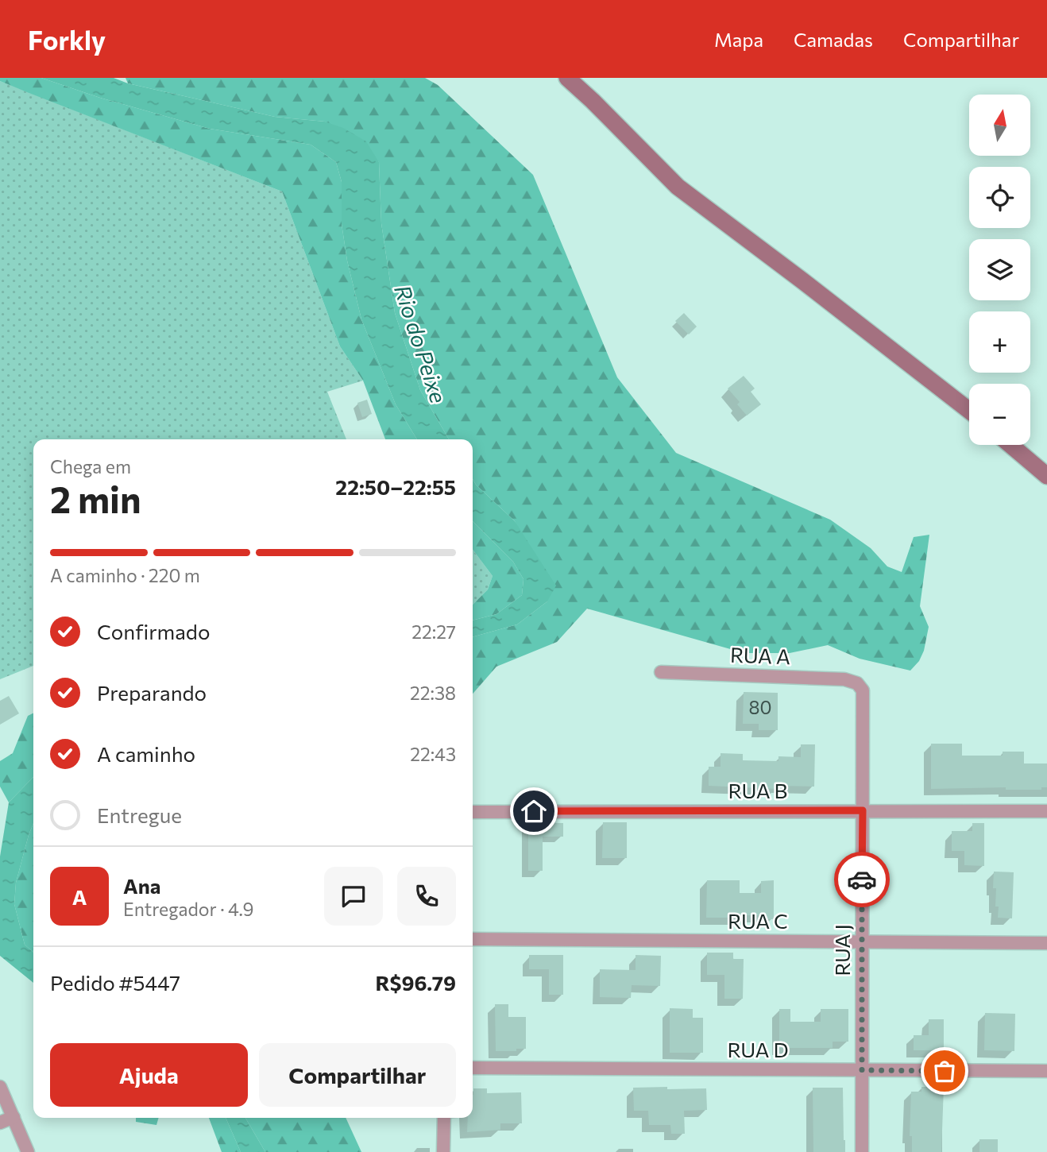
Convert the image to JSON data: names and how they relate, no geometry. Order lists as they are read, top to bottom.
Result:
{
  "streets": {
    "street": [
      "RUA A",
      "RUA B",
      "RUA C",
      "RUA J",
      "RUA D"
    ]
  },
  "crossings": [
    ["RUA A", "RUA J"],
    ["RUA B", "RUA J"],
    ["RUA C", "RUA J"],
    ["RUA J", "RUA D"]
  ],
  "water": ["Rio do Peixe"],
  "house_numbers": ["80"],
  "north": "top",
  "page": {
    "header": "Forkly",
    "nav": ["Mapa", "Camadas", "Compartilhar"],
    "map_buttons": ["+", "−"],
    "heading": ["2 min", "Chega em", "22:50–22:55"],
    "panel": [
      "Ana",
      "Entregador · 4.9",
      "Pedido #5447",
      "R$96.79"
    ],
    "bar": "A caminho · 220 m",
    "list": [
      ["Confirmado", "22:27"],
      ["Preparando", "22:38"],
      ["A caminho", "22:43"],
      "Entregue"
    ],
    "round": "A",
    "buttons": ["Ajuda", "Compartilhar"]
  }
}
